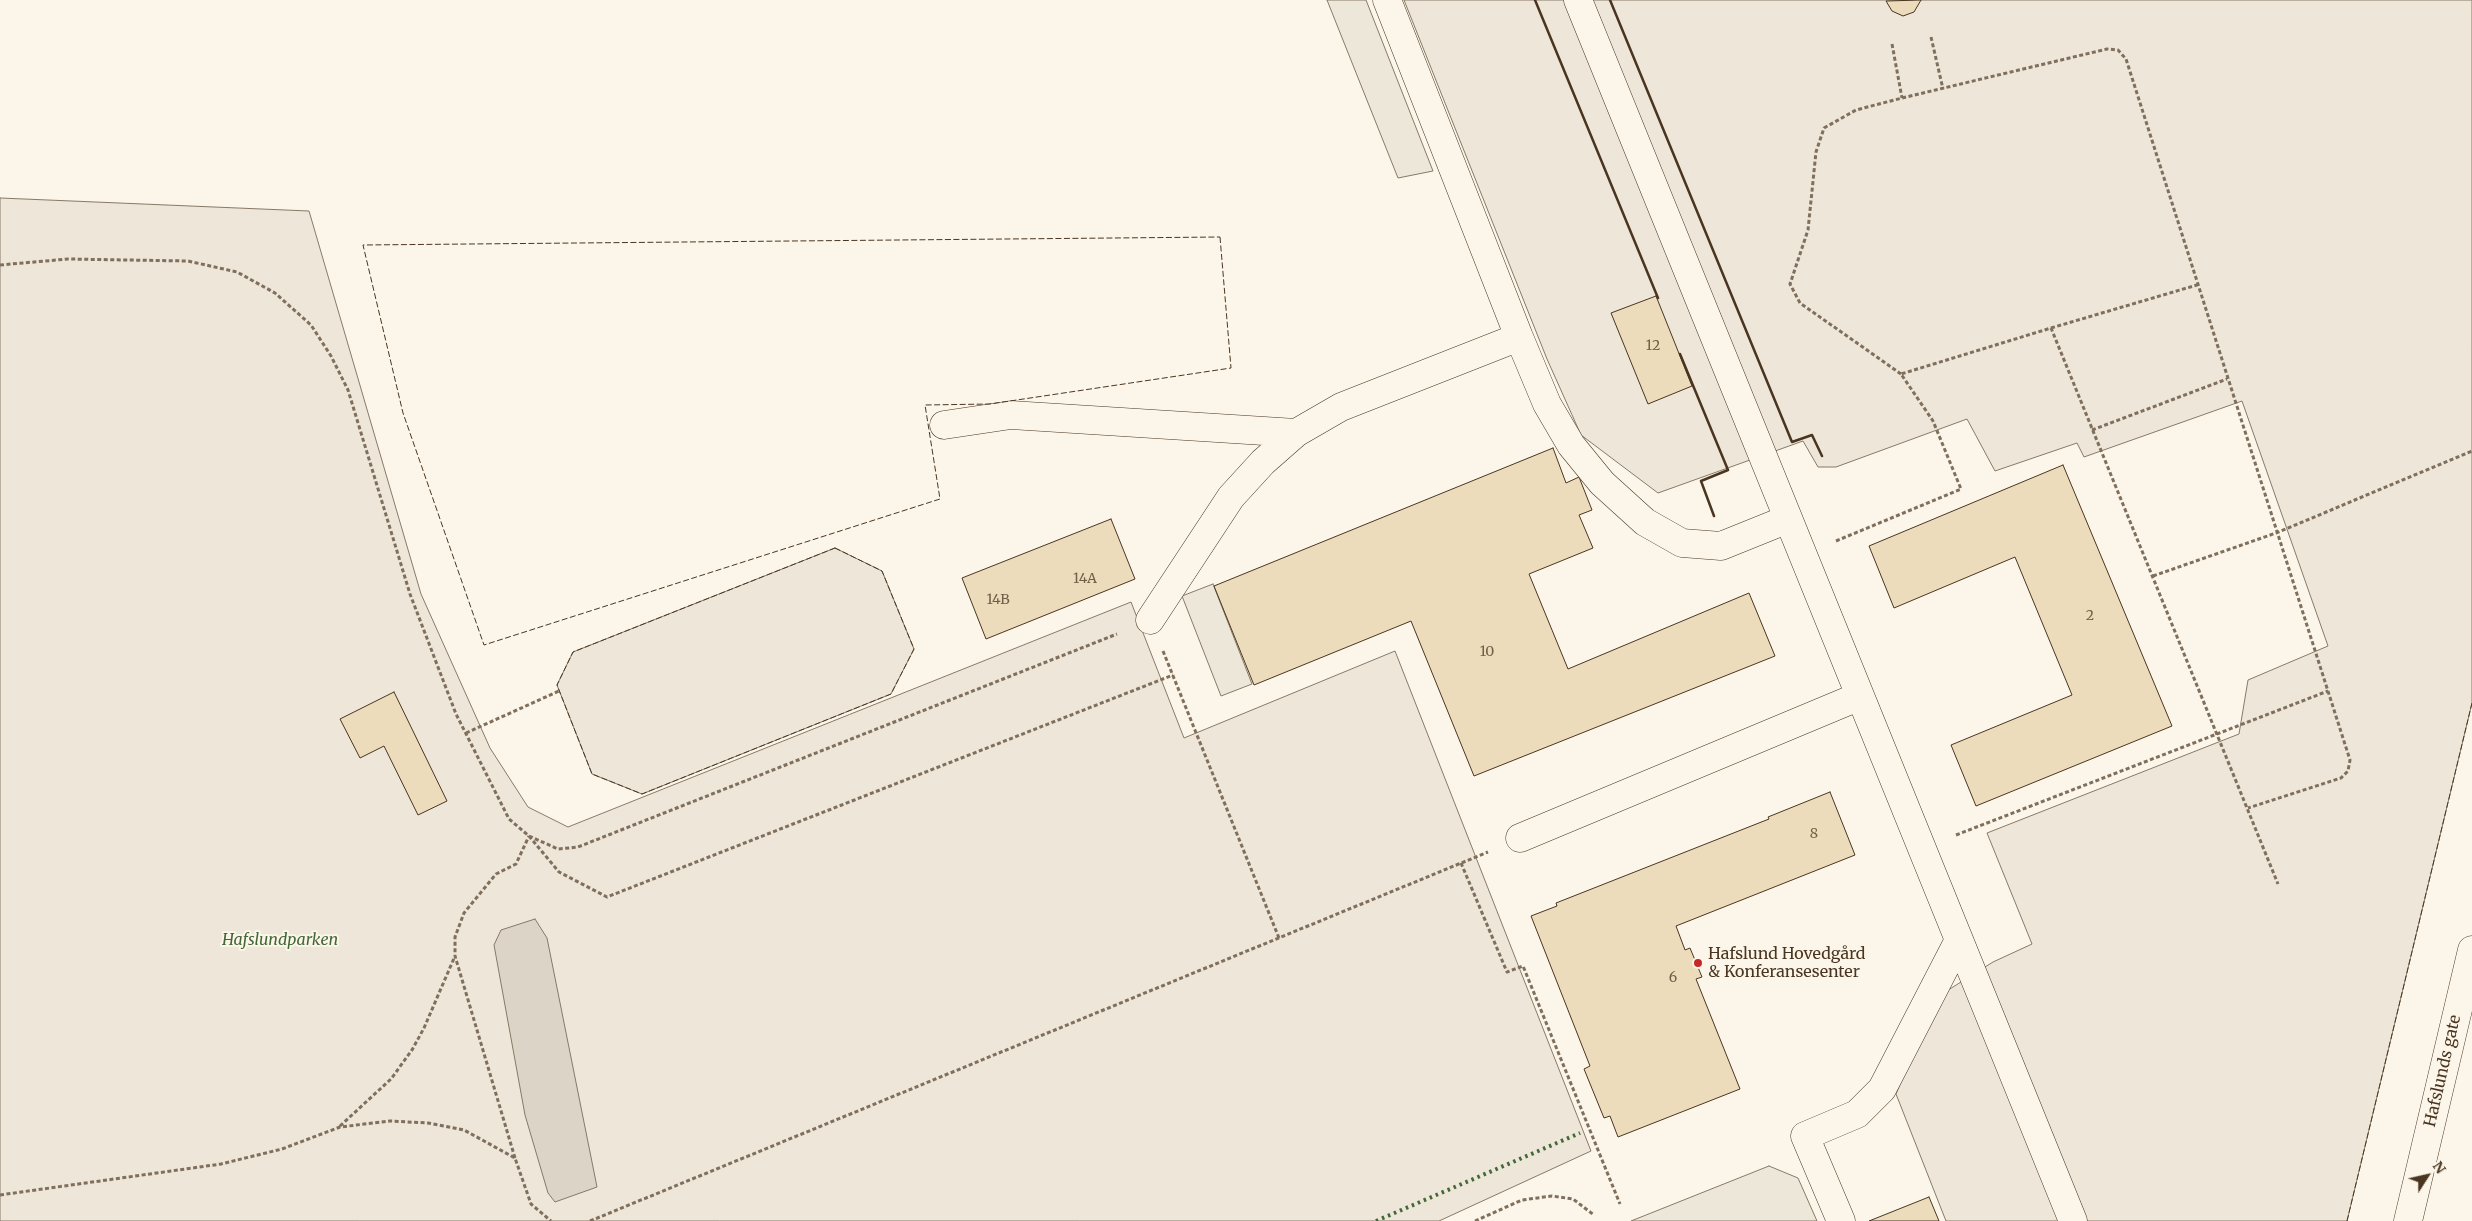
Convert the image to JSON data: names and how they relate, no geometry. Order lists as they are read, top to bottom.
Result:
{
  "streets": {
    "main road": ["Hafslunds gate"]
  },
  "parks": ["Hafslundparken"],
  "places": ["Hafslund Hovedgård & Konferansesenter"],
  "house_numbers": [
    "12",
    "14A",
    "14B",
    "2",
    "10",
    "8",
    "6"
  ],
  "north": "top right"
}
